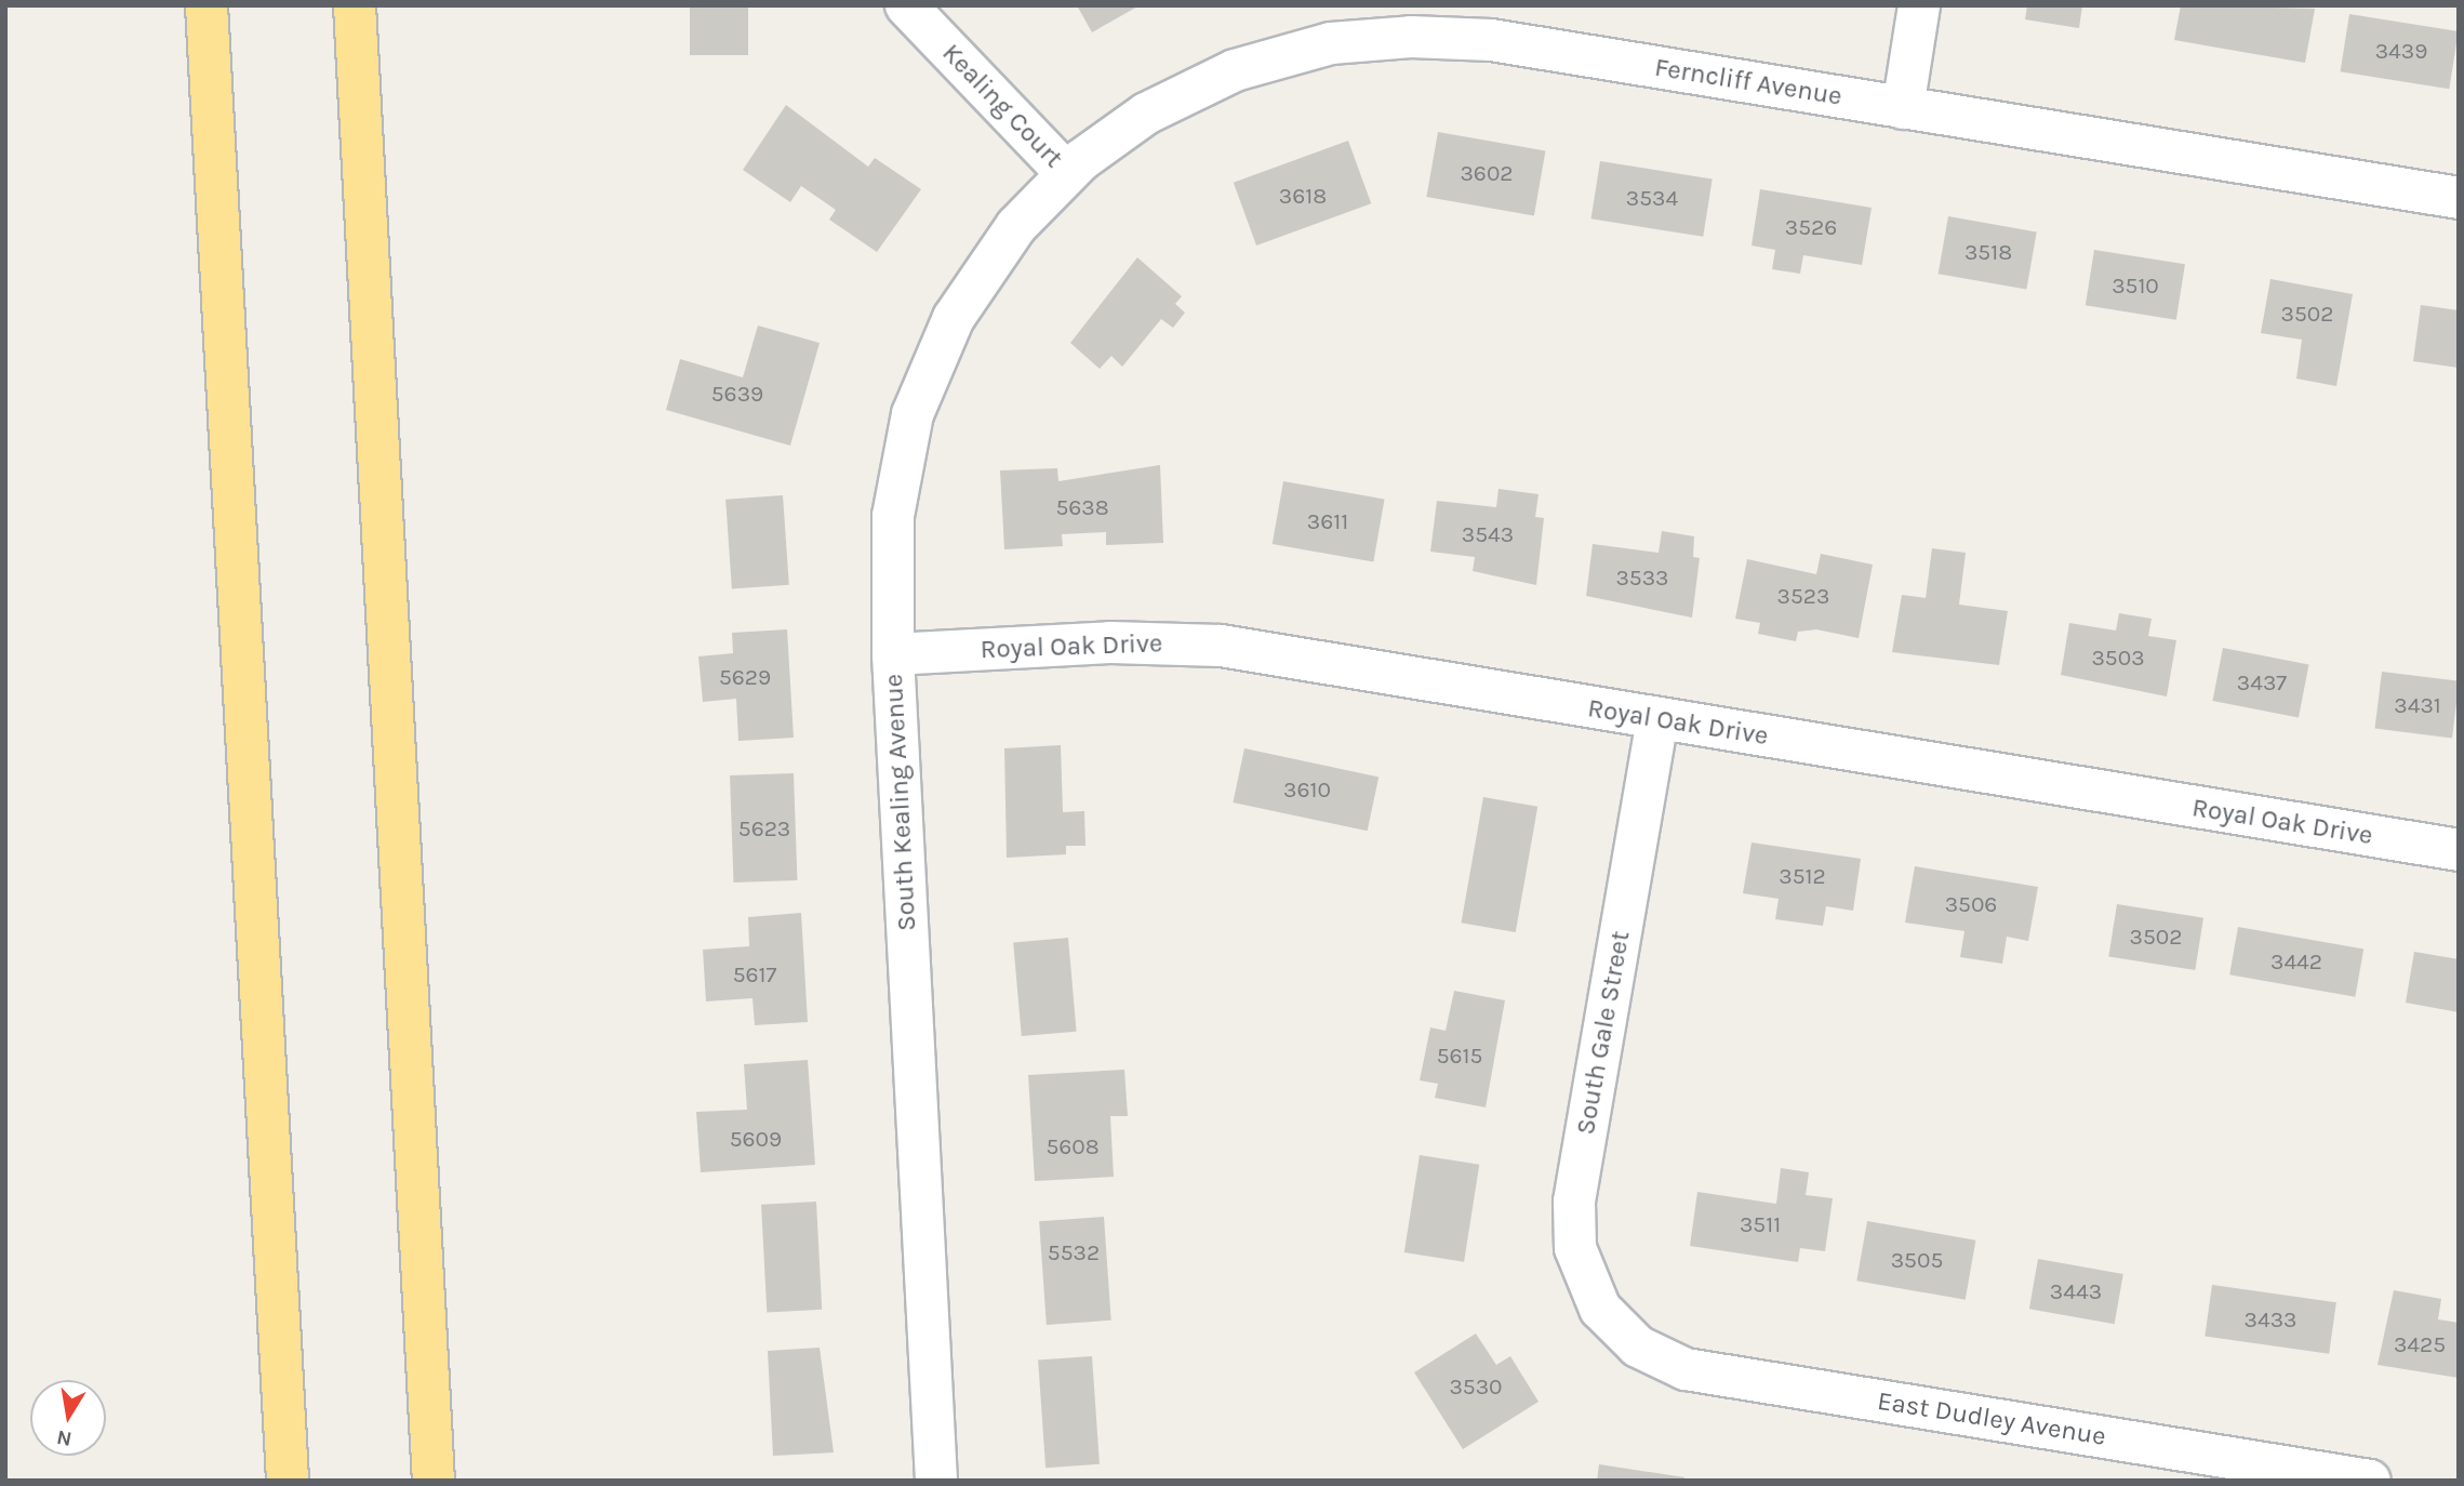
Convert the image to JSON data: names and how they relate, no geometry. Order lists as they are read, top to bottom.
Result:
{
  "streets": {
    "street": [
      "Ferncliff Avenue",
      "Kealing Court",
      "Royal Oak Drive",
      "South Kealing Avenue",
      "South Gale Street",
      "East Dudley Avenue"
    ]
  },
  "crossings": [
    ["Ferncliff Avenue", "Kealing Court"],
    ["Ferncliff Avenue", "South Kealing Avenue"],
    ["Kealing Court", "South Kealing Avenue"],
    ["Royal Oak Drive", "South Kealing Avenue"],
    ["Royal Oak Drive", "South Gale Street"],
    ["South Gale Street", "East Dudley Avenue"]
  ],
  "house_numbers": [
    "3439",
    "3602",
    "3618",
    "3534",
    "3526",
    "3518",
    "3510",
    "3502",
    "5639",
    "5638",
    "3611",
    "3543",
    "3533",
    "3523",
    "3503",
    "5629",
    "3437",
    "3431",
    "3610",
    "5623",
    "3512",
    "3506",
    "3502",
    "3442",
    "5617",
    "5615",
    "5609",
    "5608",
    "3511",
    "5532",
    "3505",
    "3443",
    "3433",
    "3425",
    "3530"
  ],
  "north": "bottom"
}
